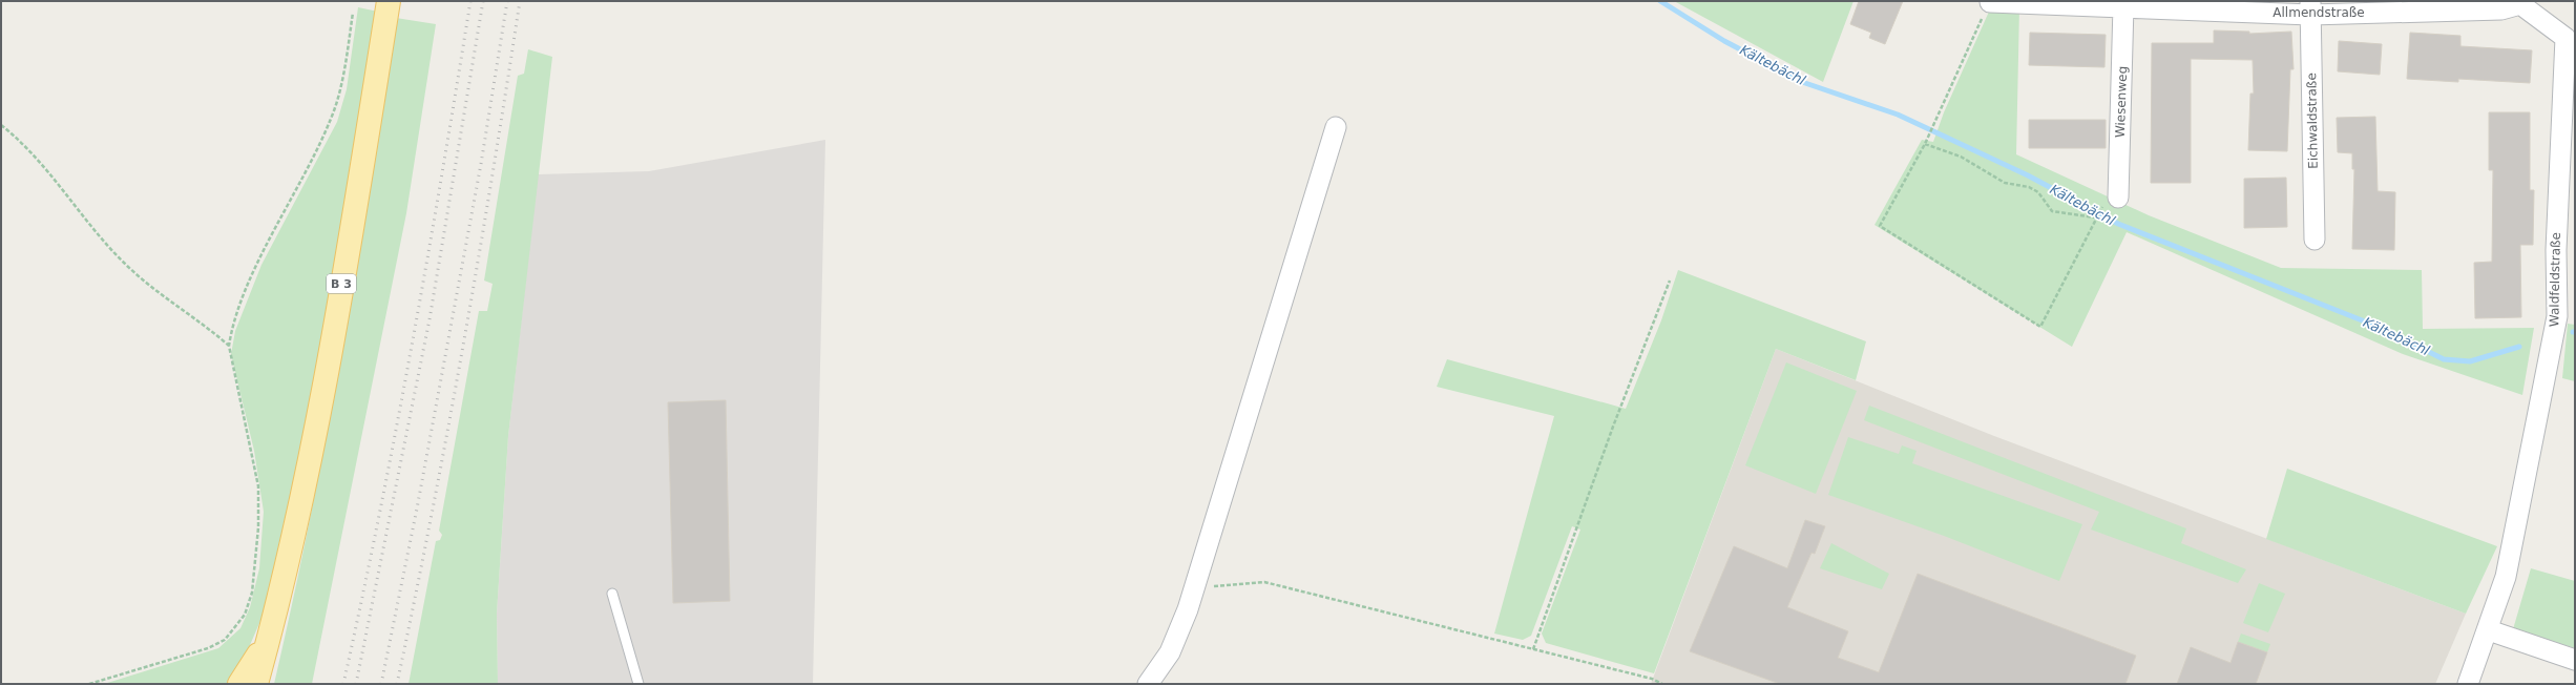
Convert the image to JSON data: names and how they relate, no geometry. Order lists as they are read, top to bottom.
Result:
{
  "streets": {
    "main road": ["B 3"],
    "street": [
      "Allmendstraße",
      "Wiesenweg",
      "Eichwaldstraße",
      "Waldfeldstraße"
    ]
  },
  "crossings": [
    ["Allmendstraße", "Wiesenweg"],
    ["Allmendstraße", "Eichwaldstraße"],
    ["Allmendstraße", "Waldfeldstraße"]
  ],
  "water": ["Kältebächl"]
}
